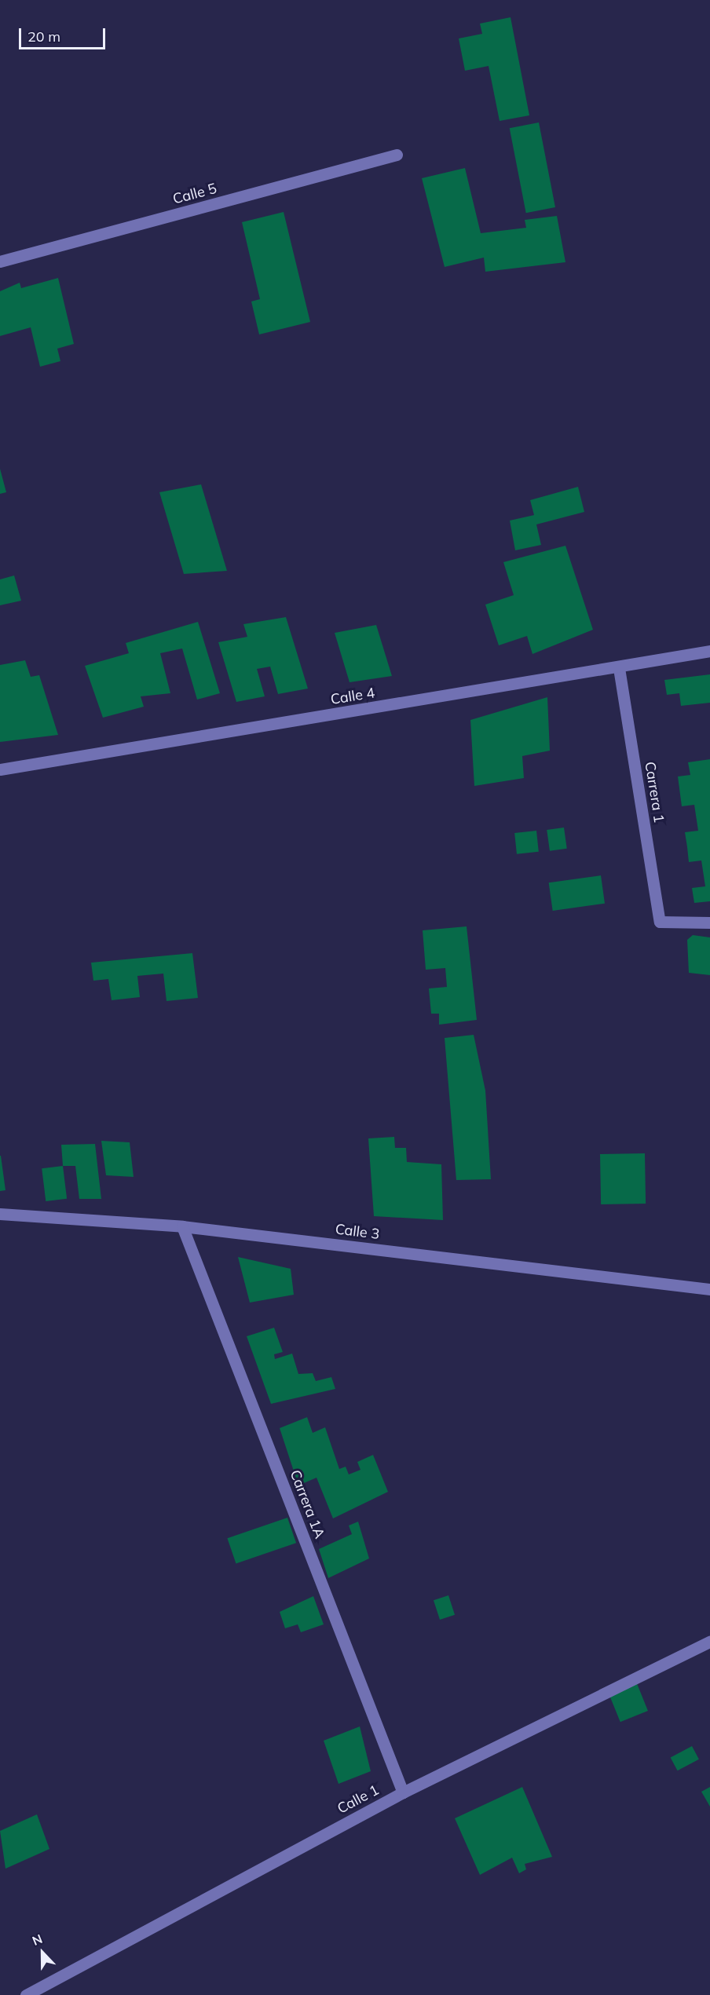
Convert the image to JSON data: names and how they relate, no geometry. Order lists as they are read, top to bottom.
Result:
{
  "streets": {
    "street": [
      "Calle 5",
      "Calle 4",
      "Carrera 1",
      "Calle 3",
      "Carrera 1A",
      "Calle 1"
    ]
  },
  "crossings": [
    ["Calle 4", "Carrera 1"],
    ["Calle 3", "Carrera 1A"],
    ["Carrera 1A", "Calle 1"]
  ],
  "scale_bar": "20 m",
  "north": "top"
}
